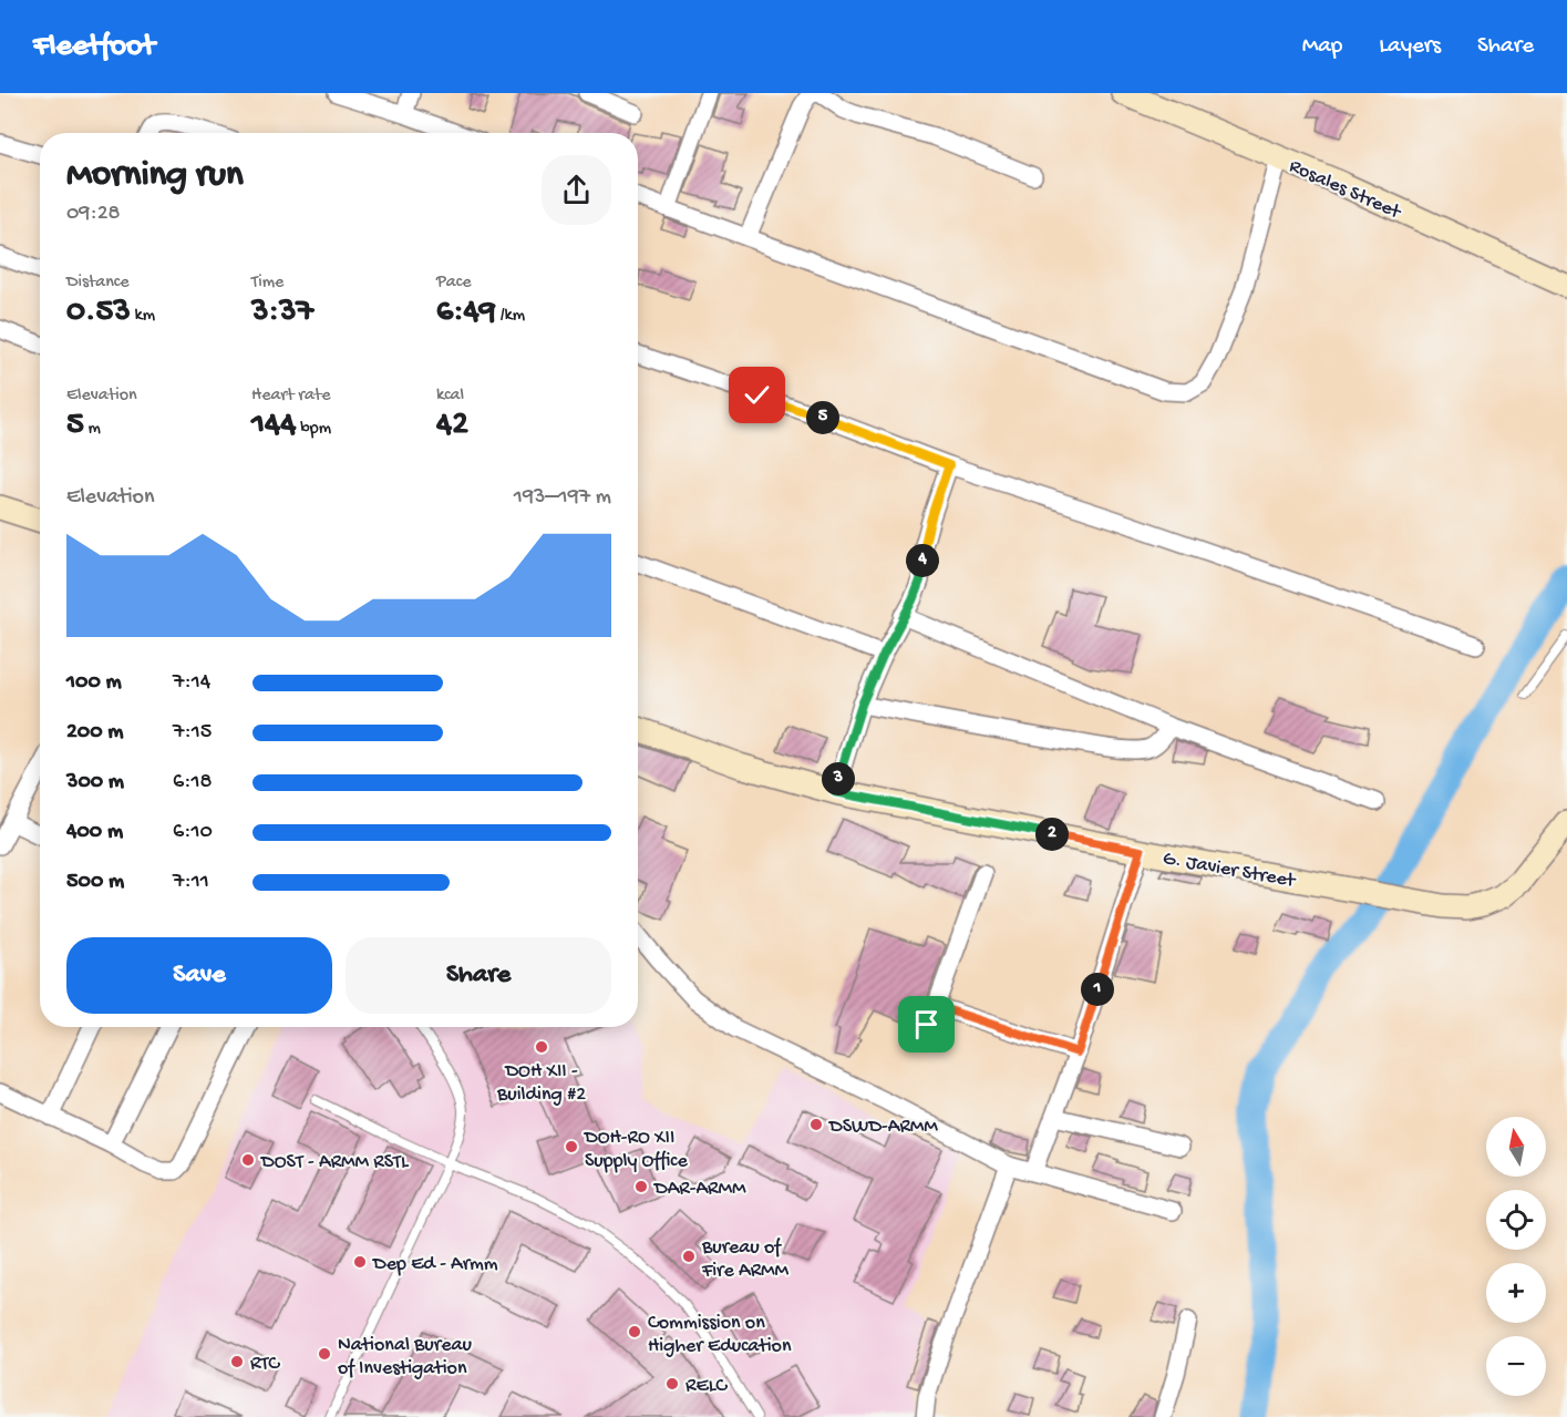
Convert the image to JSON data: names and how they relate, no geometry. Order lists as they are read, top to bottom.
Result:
{
  "streets": {
    "street": ["Rosales Street", "G. Javier Street"]
  },
  "places": [
    "DOH XII - Building #2",
    "DSWD-ARMM",
    "DOH-RO XII Supply Office",
    "DOST - ARMM RSTL",
    "DAR-ARMM",
    "Bureau of Fire ARMM",
    "Dep Ed - Armm",
    "Commission on Higher Education",
    "National Bureau of Investigation",
    "RTC",
    "RELC"
  ],
  "north": "top",
  "page": {
    "header": "Fleetfoot",
    "nav": ["Map", "Layers", "Share"],
    "heading": ["Morning run", "09:28"],
    "stats": [
      ["Distance", "0.53 km"],
      ["Time", "3:37"],
      ["Pace", "6:49 /km"],
      ["Elevation", "5 m"],
      ["Heart rate", "144 bpm"],
      ["kcal", "42"]
    ],
    "pins": [
      "5",
      "4",
      "3",
      "2",
      "1"
    ],
    "chart": ["Elevation", "193–197 m"],
    "list": [
      {
        "name": "100 m",
        "note": "7:14"
      },
      {
        "name": "200 m",
        "note": "7:15"
      },
      {
        "name": "300 m",
        "note": "6:18"
      },
      {
        "name": "400 m",
        "note": "6:10"
      },
      {
        "name": "500 m",
        "note": "7:11"
      }
    ],
    "buttons": ["Save", "Share"],
    "map_buttons": ["+", "−"]
  }
}
